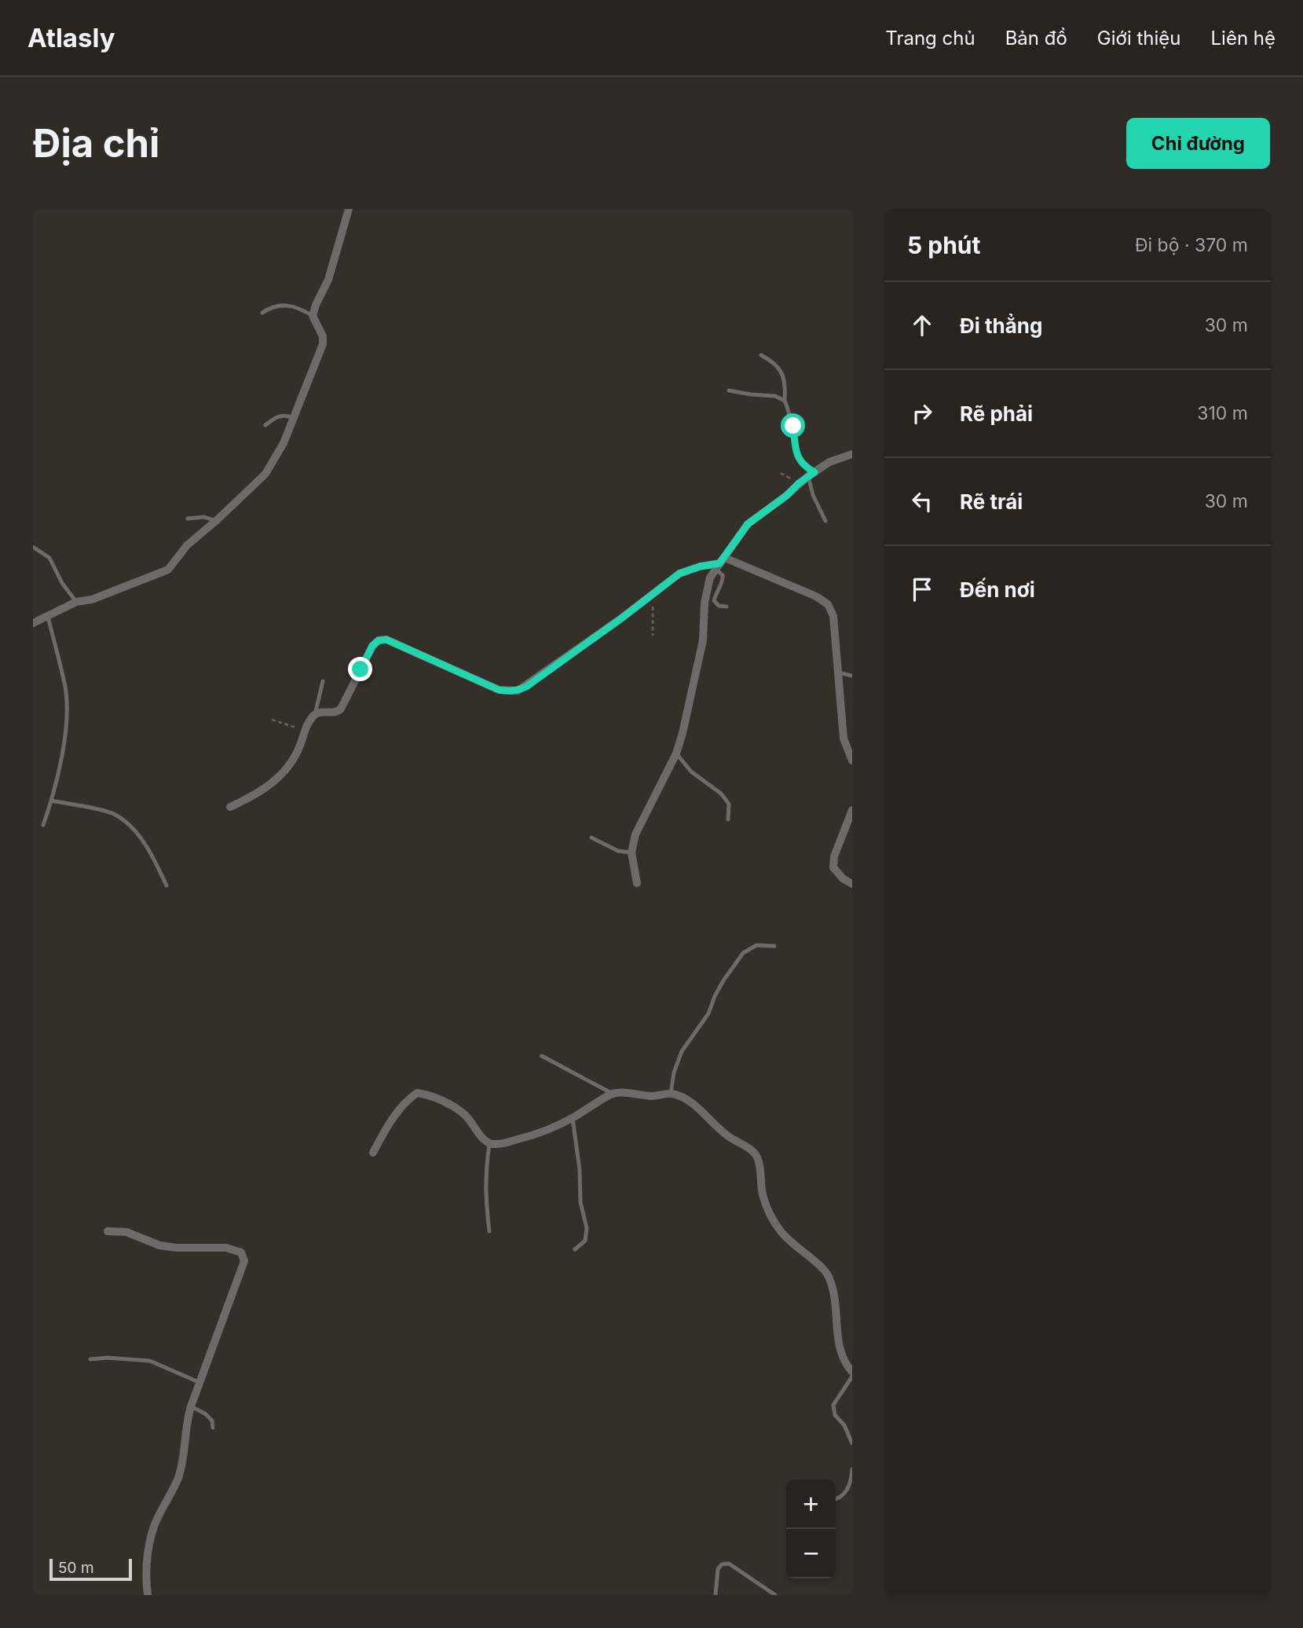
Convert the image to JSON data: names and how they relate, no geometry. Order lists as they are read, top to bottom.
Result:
{
  "scale_bar": "50 m",
  "page": {
    "header": "Atlasly",
    "nav": [
      "Trang chủ",
      "Bản đồ",
      "Giới thiệu",
      "Liên hệ"
    ],
    "buttons": "Chỉ đường",
    "title": "Địa chỉ",
    "heading": ["5 phút", "Đi bộ · 370 m"],
    "list": [
      ["Đi thẳng", "30 m"],
      ["Rẽ phải", "310 m"],
      ["Rẽ trái", "30 m"],
      "Đến nơi"
    ],
    "map_buttons": ["+", "−"],
    "scale": "50 m"
  }
}
